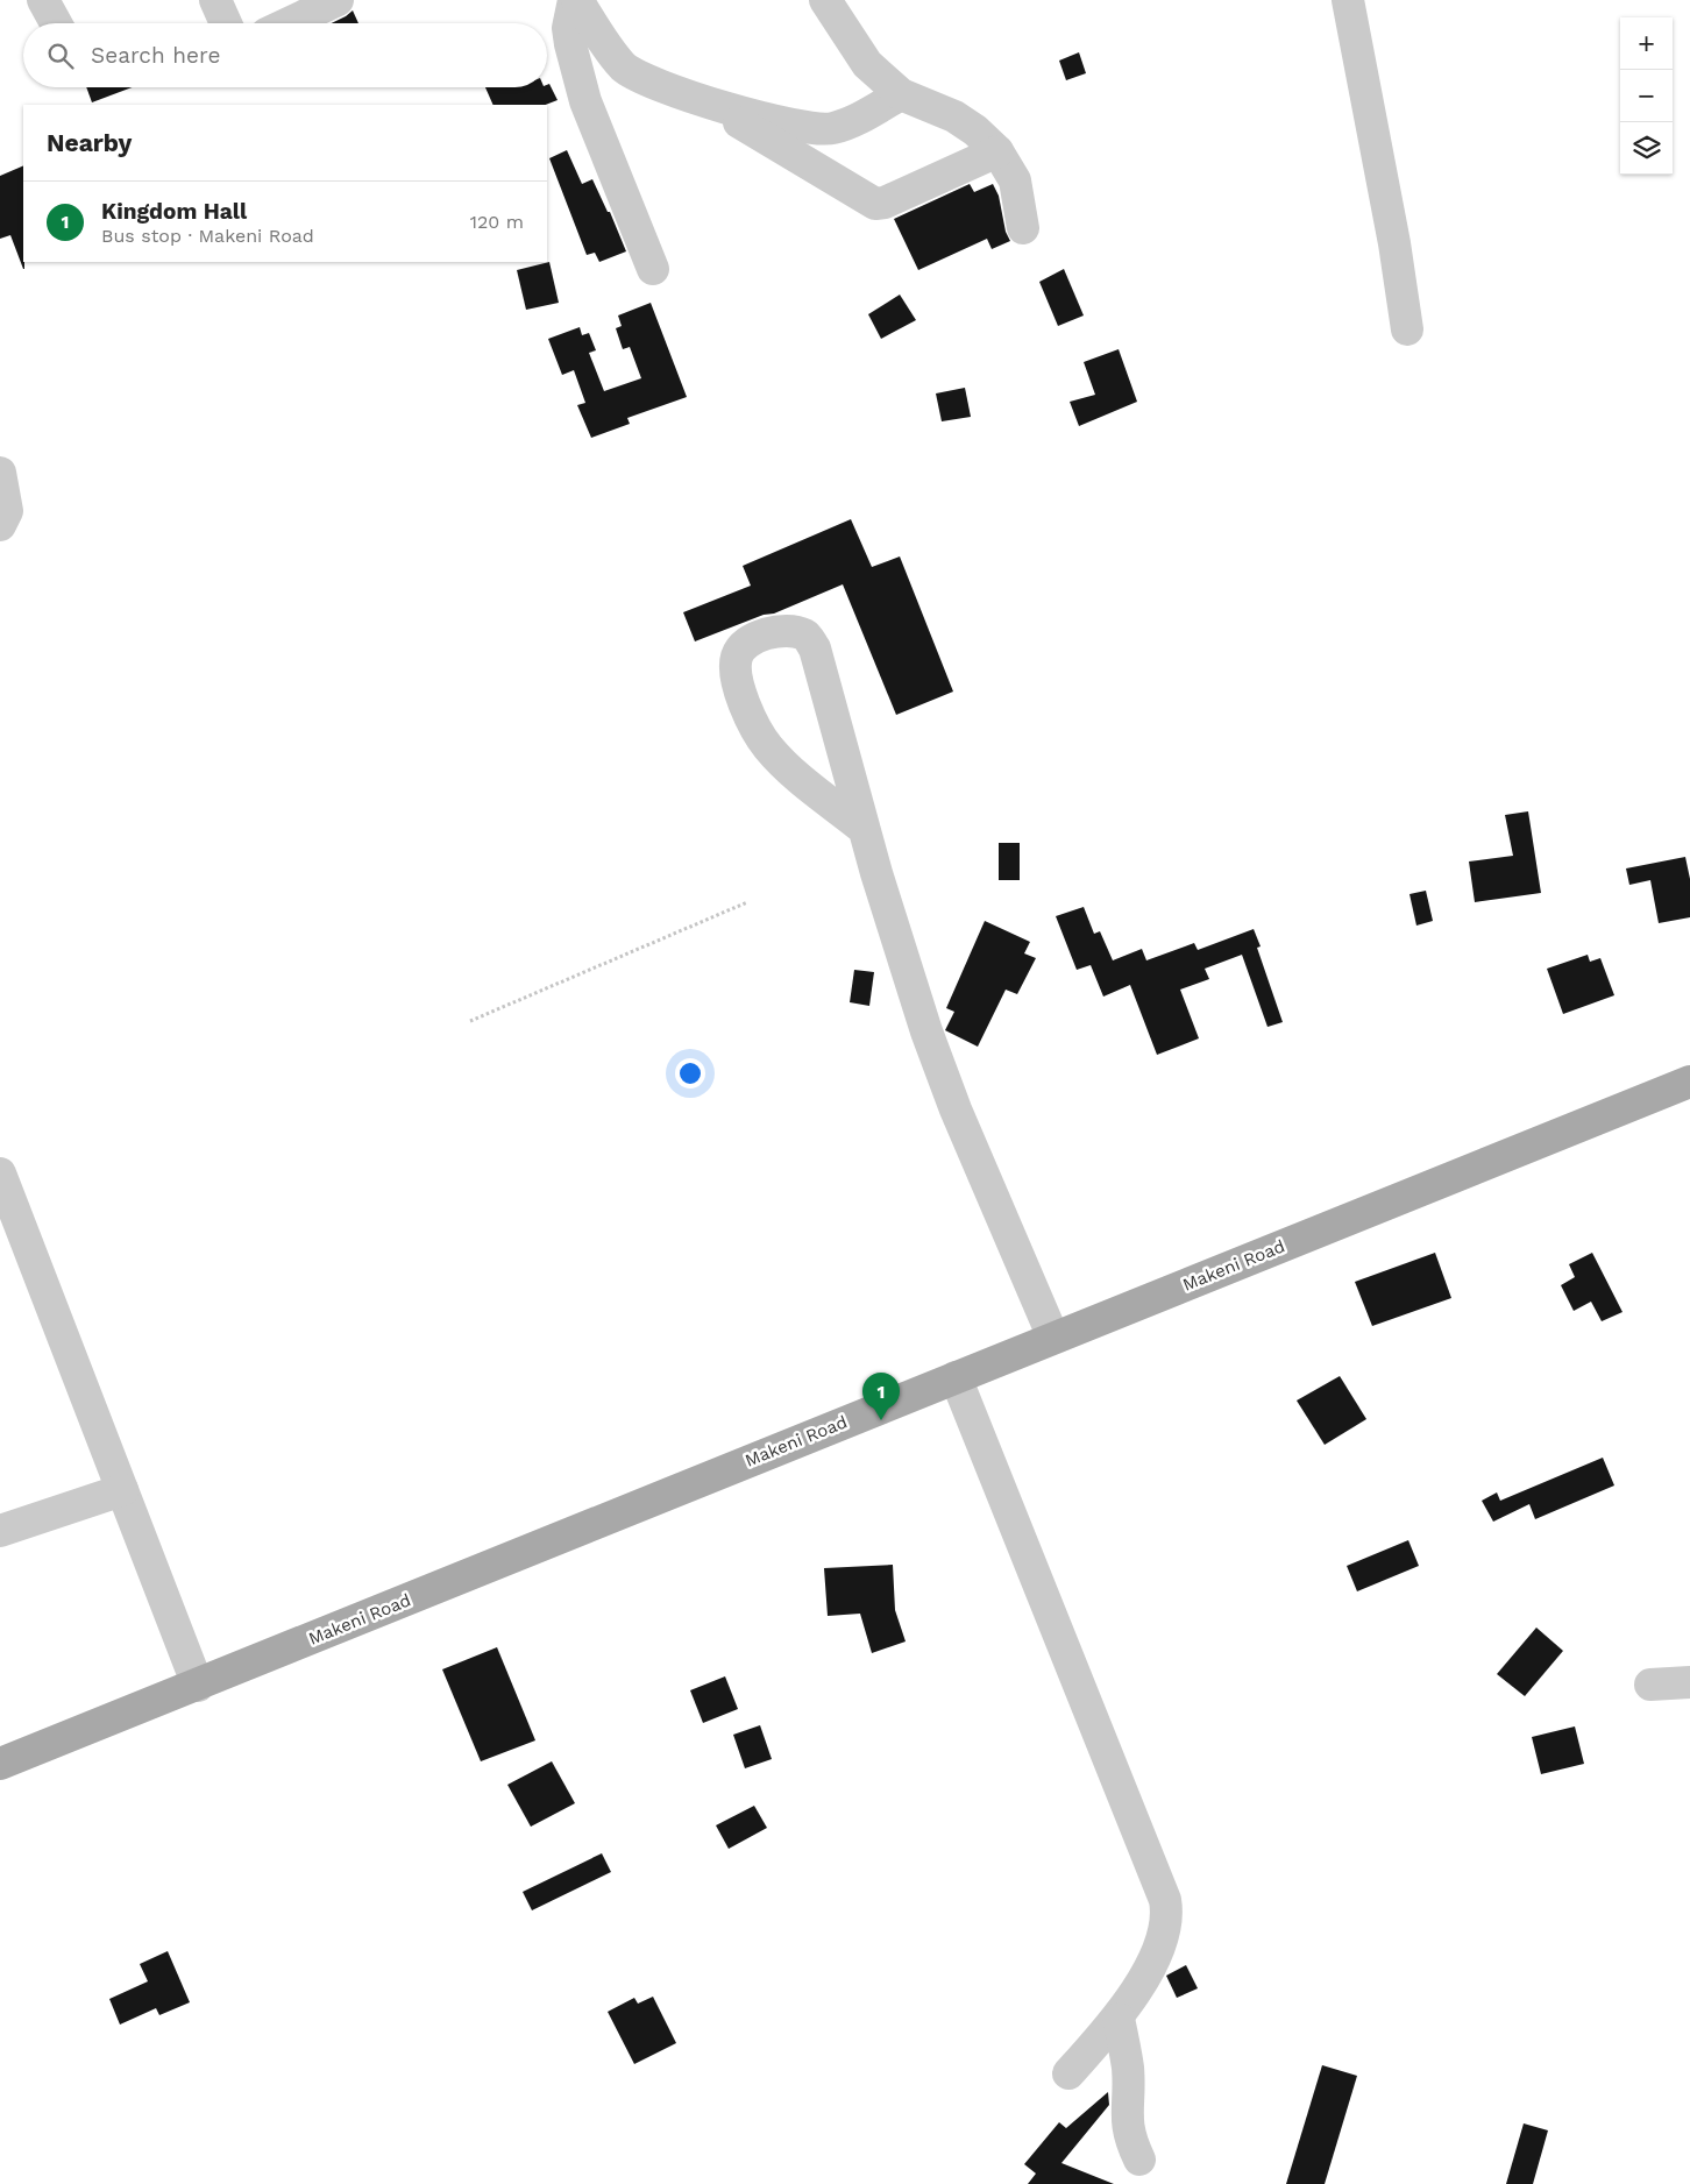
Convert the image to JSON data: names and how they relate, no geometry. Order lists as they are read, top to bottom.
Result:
{
  "streets": {
    "main road": ["Makeni Road"]
  },
  "page": {
    "map_buttons": ["+", "−"],
    "search": "Search here",
    "heading": "Nearby",
    "list": [
      {
        "mark": "1",
        "name": "Kingdom Hall",
        "note": "Bus stop · Makeni Road",
        "value": "120 m"
      }
    ],
    "pins": "1"
  }
}
